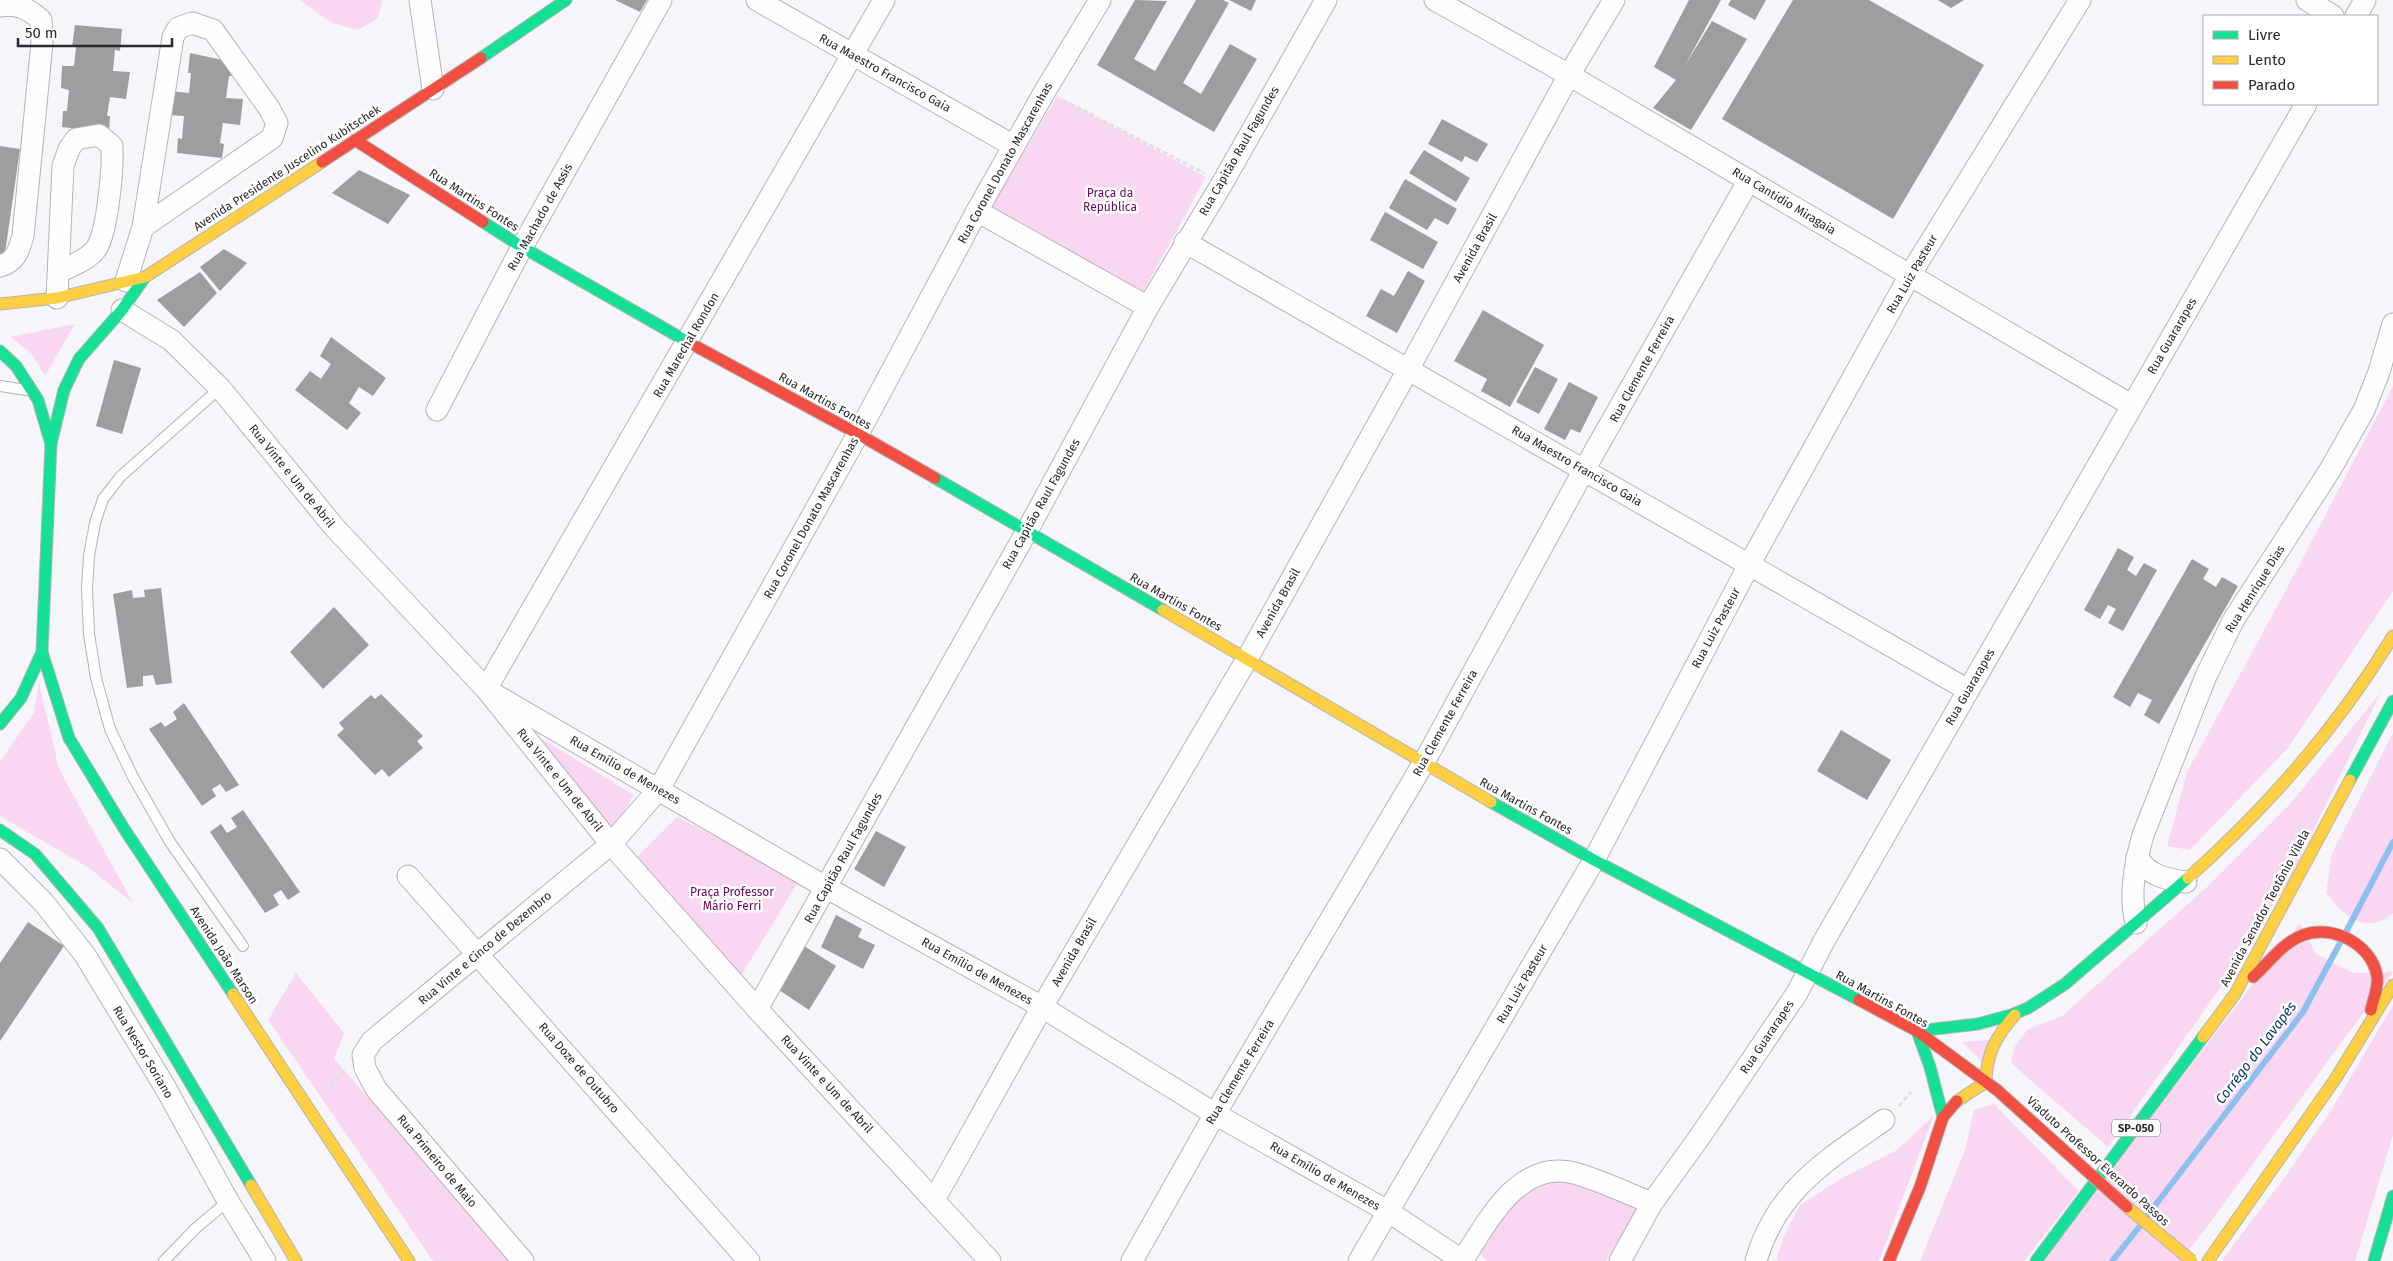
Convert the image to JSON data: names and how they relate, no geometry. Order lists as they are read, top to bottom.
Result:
{
  "streets": {
    "main road": [
      "Avenida Presidente Juscelino Kubitschek",
      "Rua Martins Fontes",
      "Avenida Senador Teotônio Vilela",
      "Avenida João Marson",
      "SP-050",
      "Viaduto Professor Everardo Passos"
    ],
    "street": [
      "Rua Maestro Francisco Gaia",
      "Rua Capitão Raul Fagundes",
      "Rua Coronel Donato Mascarenhas",
      "Rua Cantidio Miragaia",
      "Rua Machado de Assis",
      "Avenida Brasil",
      "Rua Luiz Pasteur",
      "Rua Guararapes",
      "Rua Marechal Rondon",
      "Rua Clemente Ferreira",
      "Rua Vinte e Um de Abril",
      "Rua Henrique Dias",
      "Rua Emílio de Menezes",
      "Rua Vinte e Cinco de Dezembro",
      "Rua Nestor Soriano",
      "Rua Doze de Outubro",
      "Rua Primeiro de Maio"
    ]
  },
  "crossings": [
    ["Rua Maestro Francisco Gaia", "Rua Capitão Raul Fagundes"],
    ["Rua Maestro Francisco Gaia", "Rua Coronel Donato Mascarenhas"],
    ["Rua Maestro Francisco Gaia", "Avenida Brasil"],
    ["Rua Maestro Francisco Gaia", "Rua Luiz Pasteur"],
    ["Rua Maestro Francisco Gaia", "Rua Guararapes"],
    ["Rua Maestro Francisco Gaia", "Rua Marechal Rondon"],
    ["Rua Maestro Francisco Gaia", "Rua Clemente Ferreira"],
    ["Rua Capitão Raul Fagundes", "Rua Martins Fontes"],
    ["Rua Capitão Raul Fagundes", "Rua Vinte e Um de Abril"],
    ["Rua Capitão Raul Fagundes", "Rua Emílio de Menezes"],
    ["Rua Coronel Donato Mascarenhas", "Rua Martins Fontes"],
    ["Rua Coronel Donato Mascarenhas", "Rua Vinte e Um de Abril"],
    ["Rua Coronel Donato Mascarenhas", "Rua Emílio de Menezes"],
    ["Rua Coronel Donato Mascarenhas", "Rua Vinte e Cinco de Dezembro"],
    ["Avenida Presidente Juscelino Kubitschek", "Rua Martins Fontes"],
    ["Rua Martins Fontes", "Rua Machado de Assis"],
    ["Rua Martins Fontes", "Avenida Brasil"],
    ["Rua Martins Fontes", "Rua Luiz Pasteur"],
    ["Rua Martins Fontes", "Rua Guararapes"],
    ["Rua Martins Fontes", "Rua Marechal Rondon"],
    ["Rua Martins Fontes", "Rua Clemente Ferreira"],
    ["Rua Martins Fontes", "Viaduto Professor Everardo Passos"],
    ["Rua Cantidio Miragaia", "Avenida Brasil"],
    ["Rua Cantidio Miragaia", "Rua Luiz Pasteur"],
    ["Rua Cantidio Miragaia", "Rua Guararapes"],
    ["Rua Cantidio Miragaia", "Rua Clemente Ferreira"],
    ["Avenida Brasil", "Rua Vinte e Um de Abril"],
    ["Avenida Brasil", "Rua Emílio de Menezes"],
    ["Rua Luiz Pasteur", "Rua Emílio de Menezes"],
    ["Rua Marechal Rondon", "Rua Vinte e Um de Abril"],
    ["Rua Marechal Rondon", "Rua Emílio de Menezes"],
    ["Rua Clemente Ferreira", "Rua Emílio de Menezes"],
    ["Rua Vinte e Um de Abril", "Rua Emílio de Menezes"],
    ["Rua Vinte e Um de Abril", "Rua Vinte e Cinco de Dezembro"],
    ["Rua Vinte e Cinco de Dezembro", "Rua Doze de Outubro"],
    ["Rua Vinte e Cinco de Dezembro", "Rua Primeiro de Maio"]
  ],
  "water": ["Corrégo do Lavapés"],
  "parks": ["Praça da República", "Praça Professor Mário Ferri"],
  "legend": ["Livre", "Lento", "Parado"],
  "scale_bar": "50 m"
}
